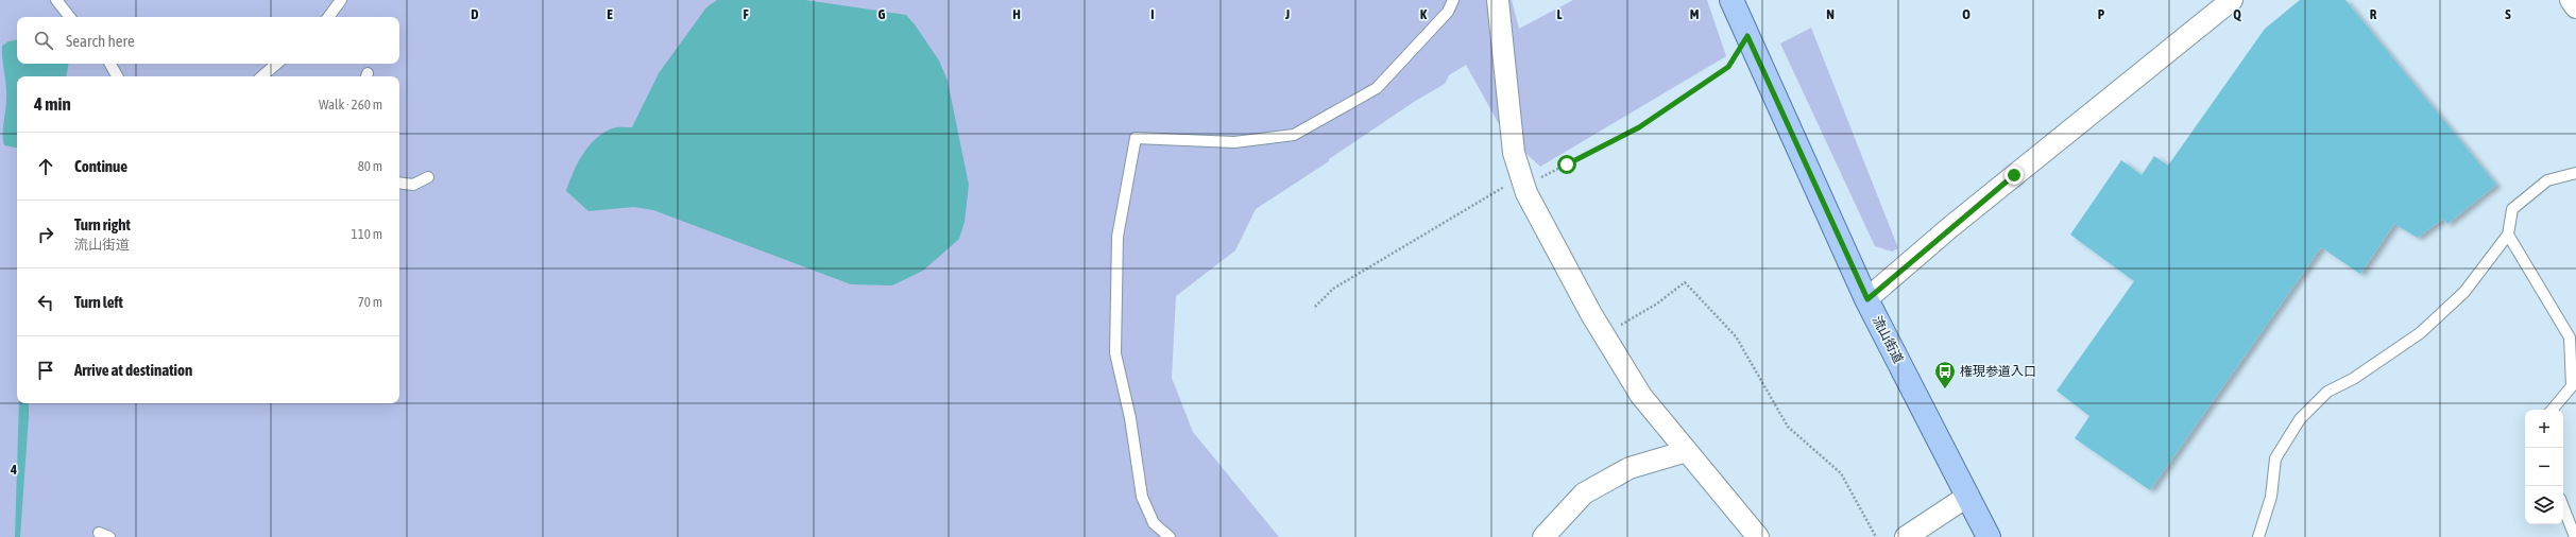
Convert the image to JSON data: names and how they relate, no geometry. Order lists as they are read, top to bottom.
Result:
{
  "streets": {
    "main road": ["流山街道"]
  },
  "places": {
    "bus stop": ["権現参道入口"]
  },
  "page": {
    "search": "Search here",
    "heading": ["4 min", "Walk · 260 m"],
    "list": [
      ["Continue", "80 m"],
      ["Turn right", "流山街道", "110 m"],
      ["Turn left", "70 m"],
      "Arrive at destination"
    ],
    "map_buttons": ["+", "−"]
  },
  "grid": {
    "columns": [
      "D",
      "E",
      "F",
      "G",
      "H",
      "I",
      "J",
      "K",
      "L",
      "M",
      "N",
      "O",
      "P",
      "Q",
      "R",
      "S"
    ],
    "rows": ["4"]
  }
}
